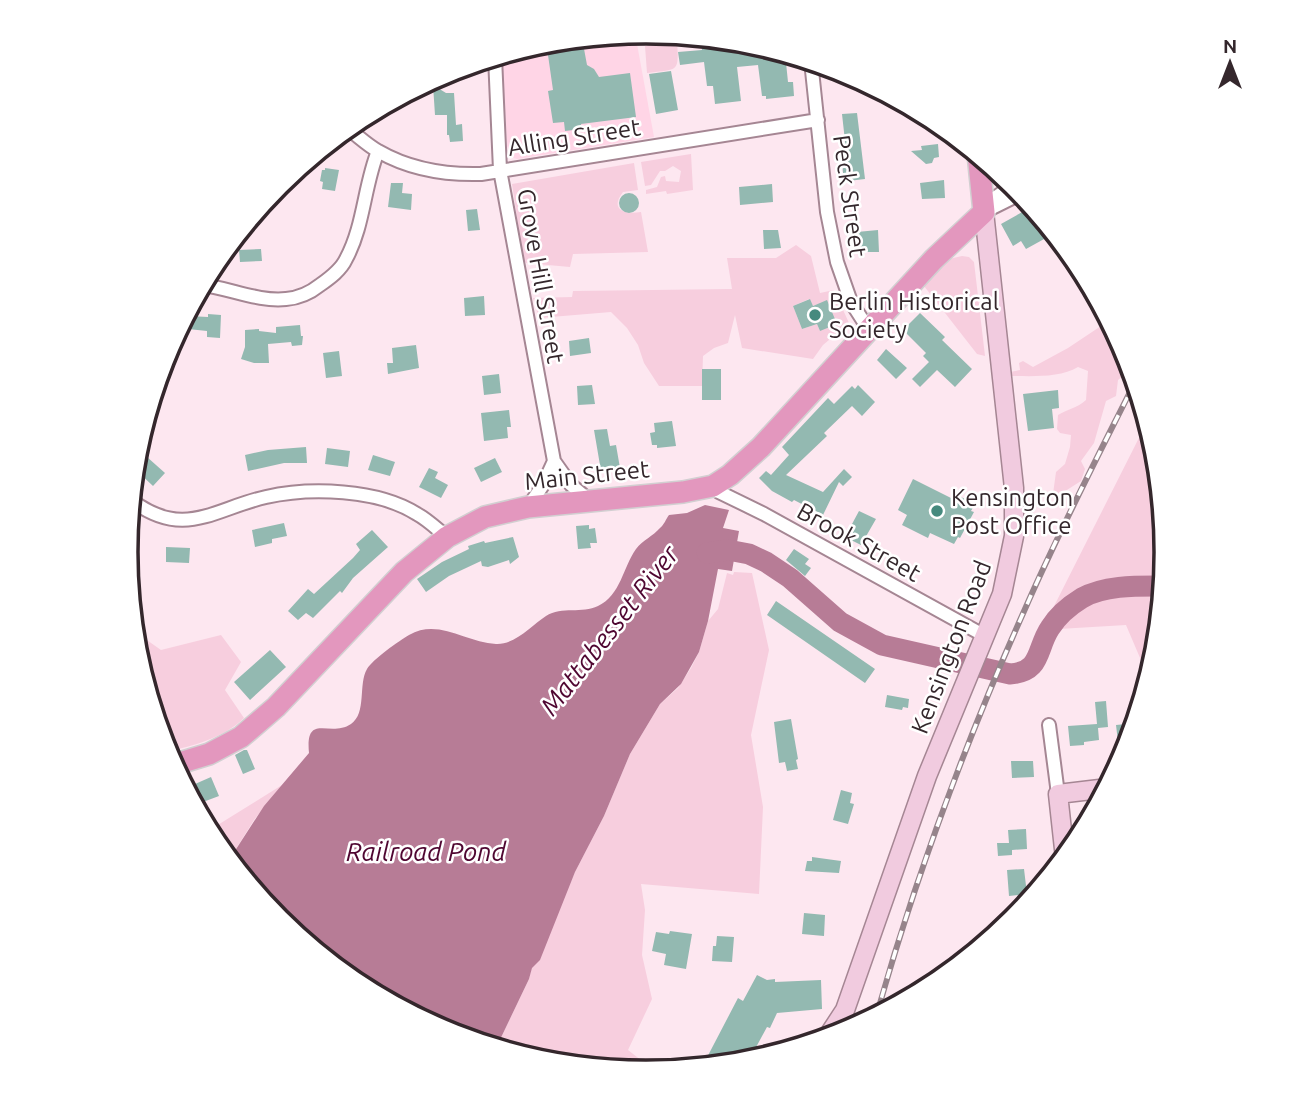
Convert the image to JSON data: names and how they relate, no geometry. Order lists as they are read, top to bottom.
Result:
{
  "streets": {
    "main road": ["Main Street"],
    "street": [
      "Alling Street",
      "Peck Street",
      "Grove Hill Street",
      "Brook Street",
      "Kensington Road"
    ]
  },
  "crossings": [
    ["Alling Street", "Peck Street"],
    ["Alling Street", "Grove Hill Street"],
    ["Peck Street", "Main Street"],
    ["Grove Hill Street", "Main Street"],
    ["Main Street", "Brook Street"],
    ["Main Street", "Kensington Road"],
    ["Brook Street", "Kensington Road"]
  ],
  "water": ["Mattabesset River", "Railroad Pond"],
  "places": ["Berlin Historical Society", "Kensington Post Office"],
  "north": "top"
}
